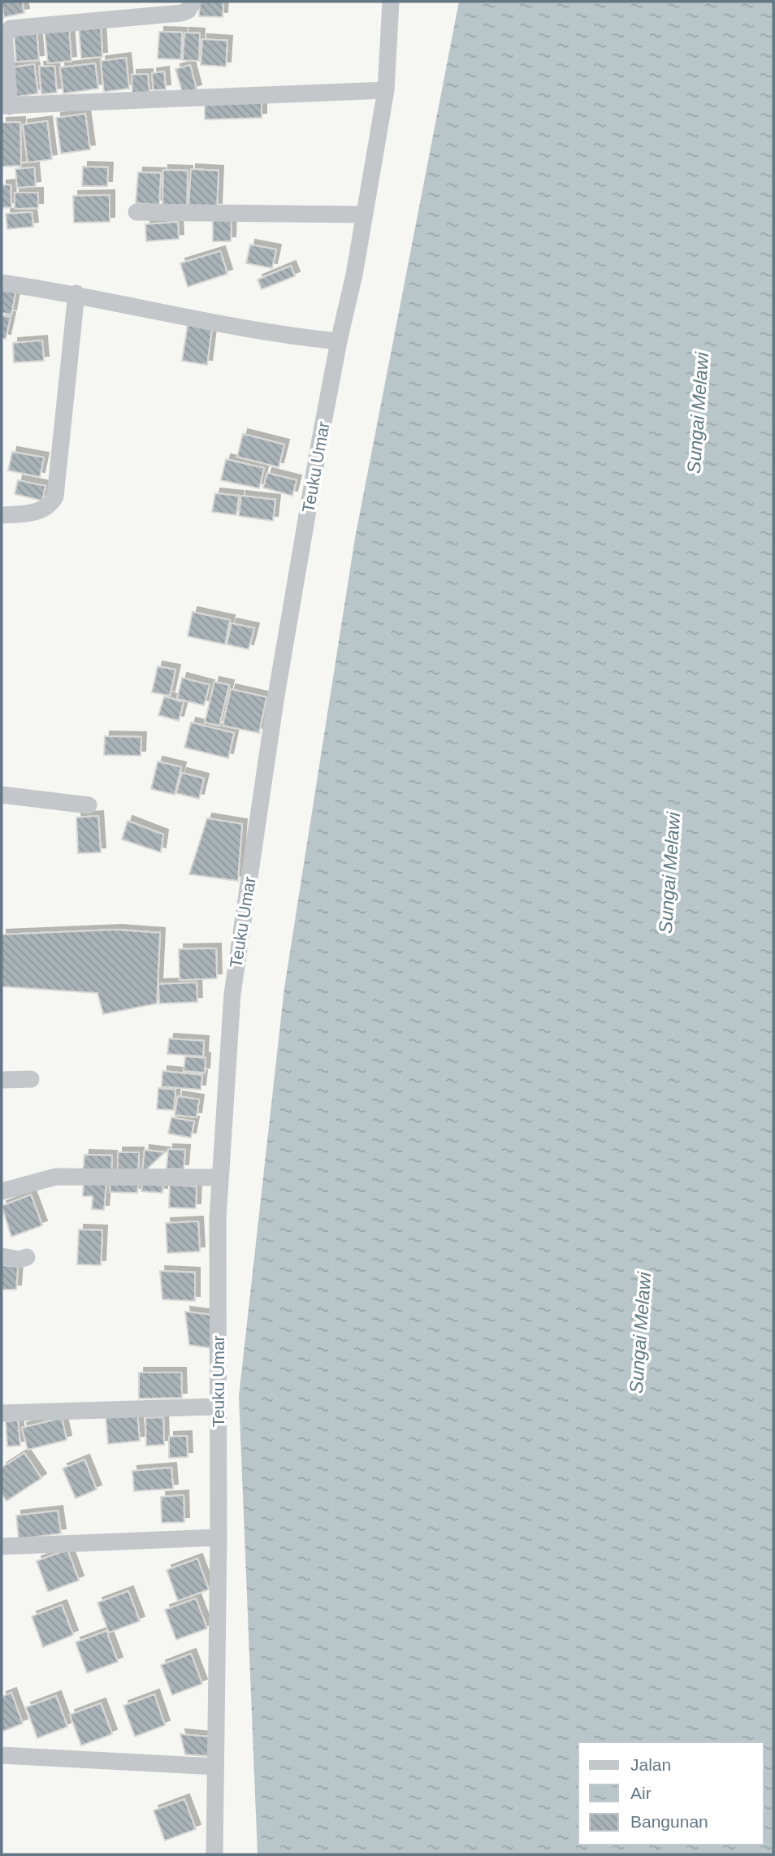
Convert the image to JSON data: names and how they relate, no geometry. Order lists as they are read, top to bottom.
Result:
{
  "streets": {
    "street": ["Teuku Umar"]
  },
  "water": ["Sungai Melawi"],
  "legend": ["Jalan", "Air", "Bangunan"]
}
